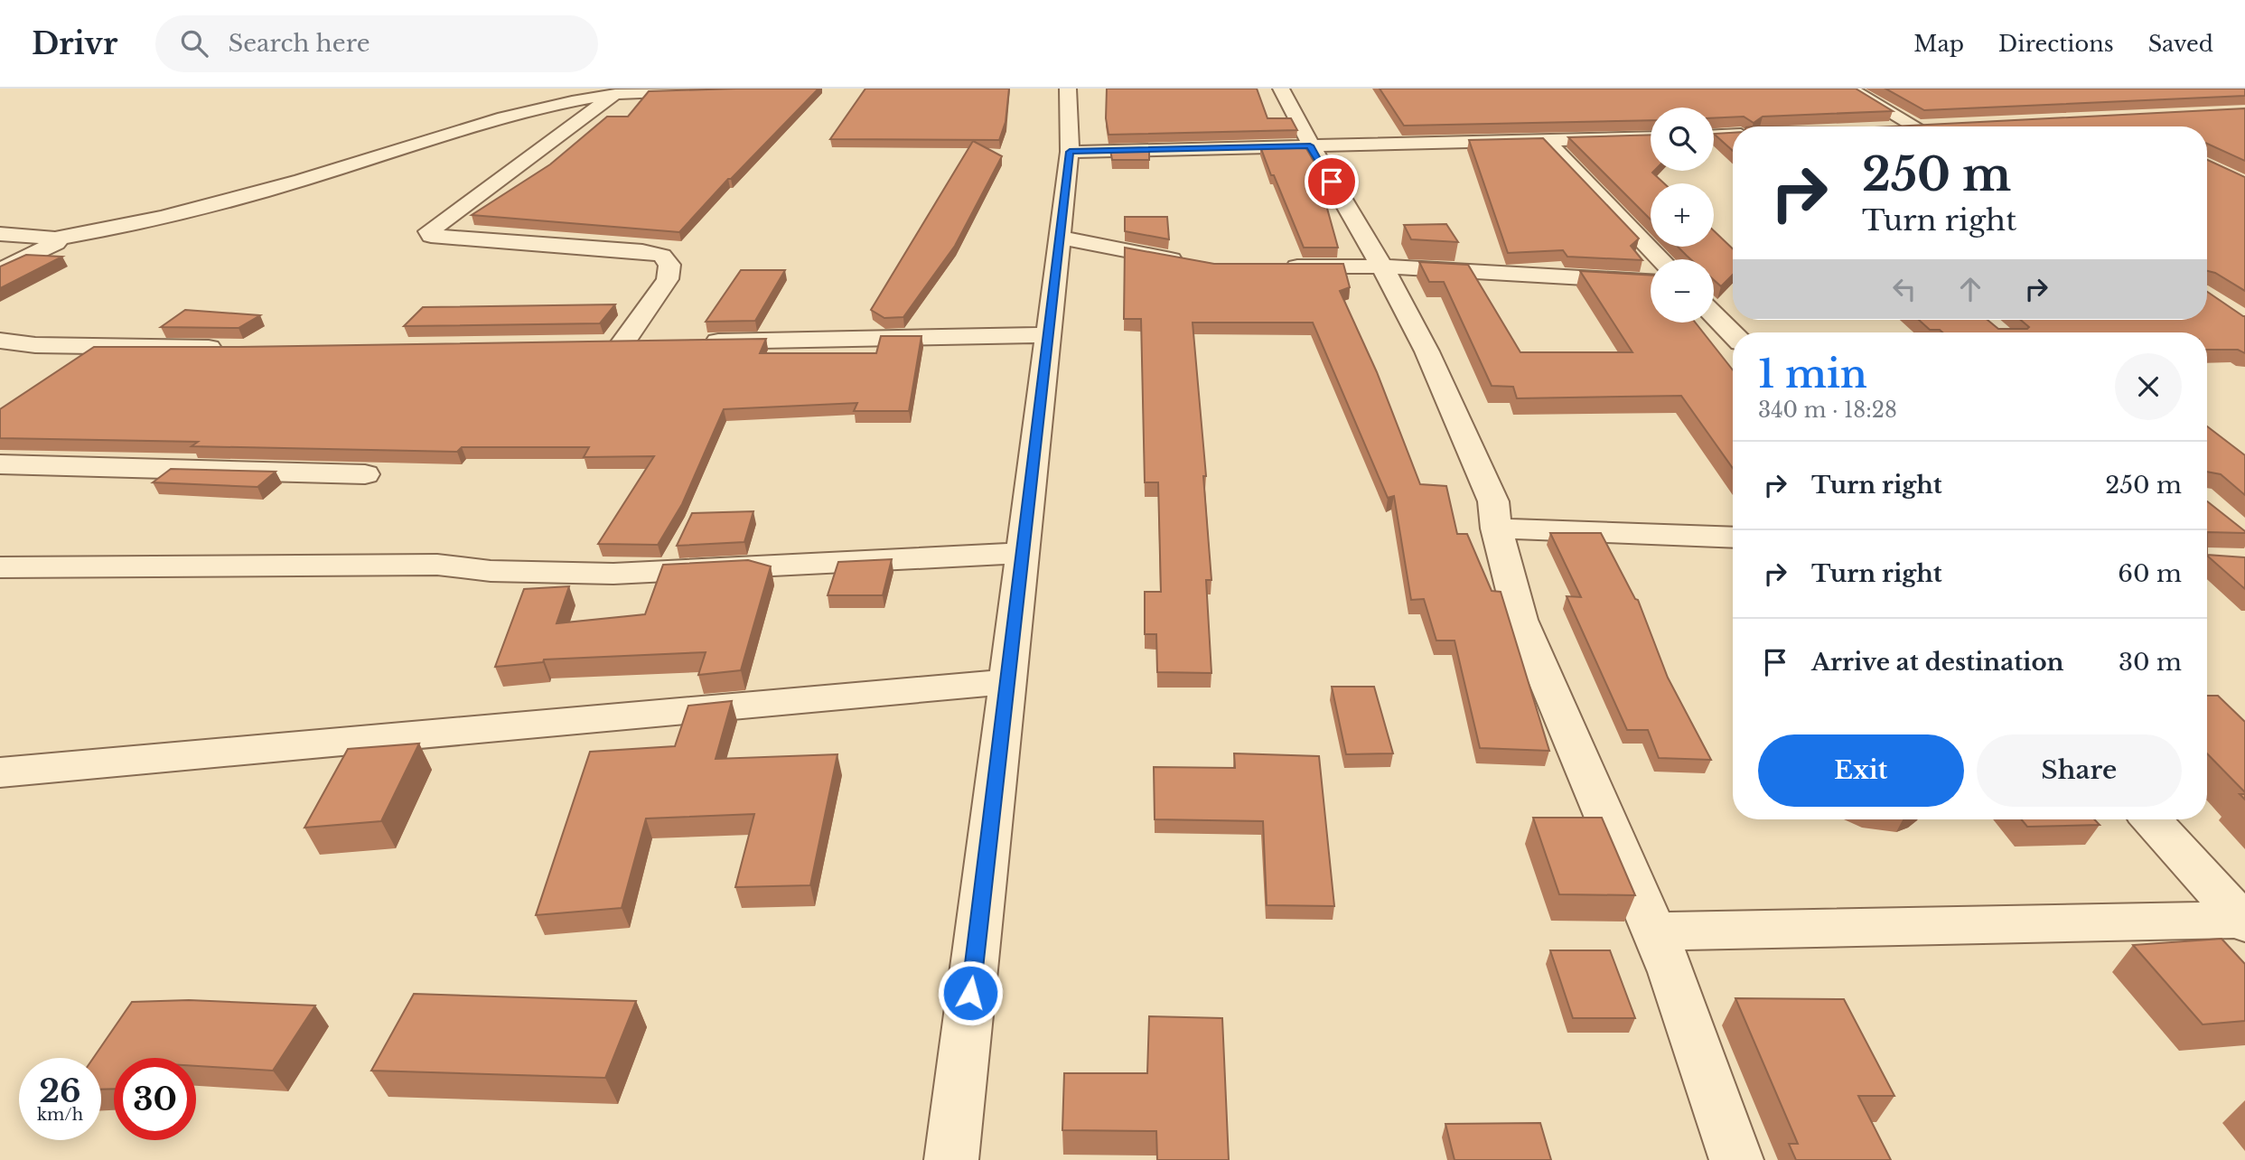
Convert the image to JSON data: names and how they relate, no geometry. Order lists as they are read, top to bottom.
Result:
{
  "page": {
    "header": "Drivr",
    "search": "Search here",
    "nav": ["Map", "Directions", "Saved"],
    "map_buttons": ["+", "−"],
    "turn": ["250 m", "Turn right"],
    "heading": ["1 min", "340 m · 18:28"],
    "list": [
      {
        "name": "Turn right",
        "value": "250 m"
      },
      {
        "name": "Turn right",
        "value": "60 m"
      },
      {
        "name": "Arrive at destination",
        "value": "30 m"
      }
    ],
    "buttons": ["Exit", "Share"],
    "speed": "26 km/h",
    "limit": "30"
  }
}
